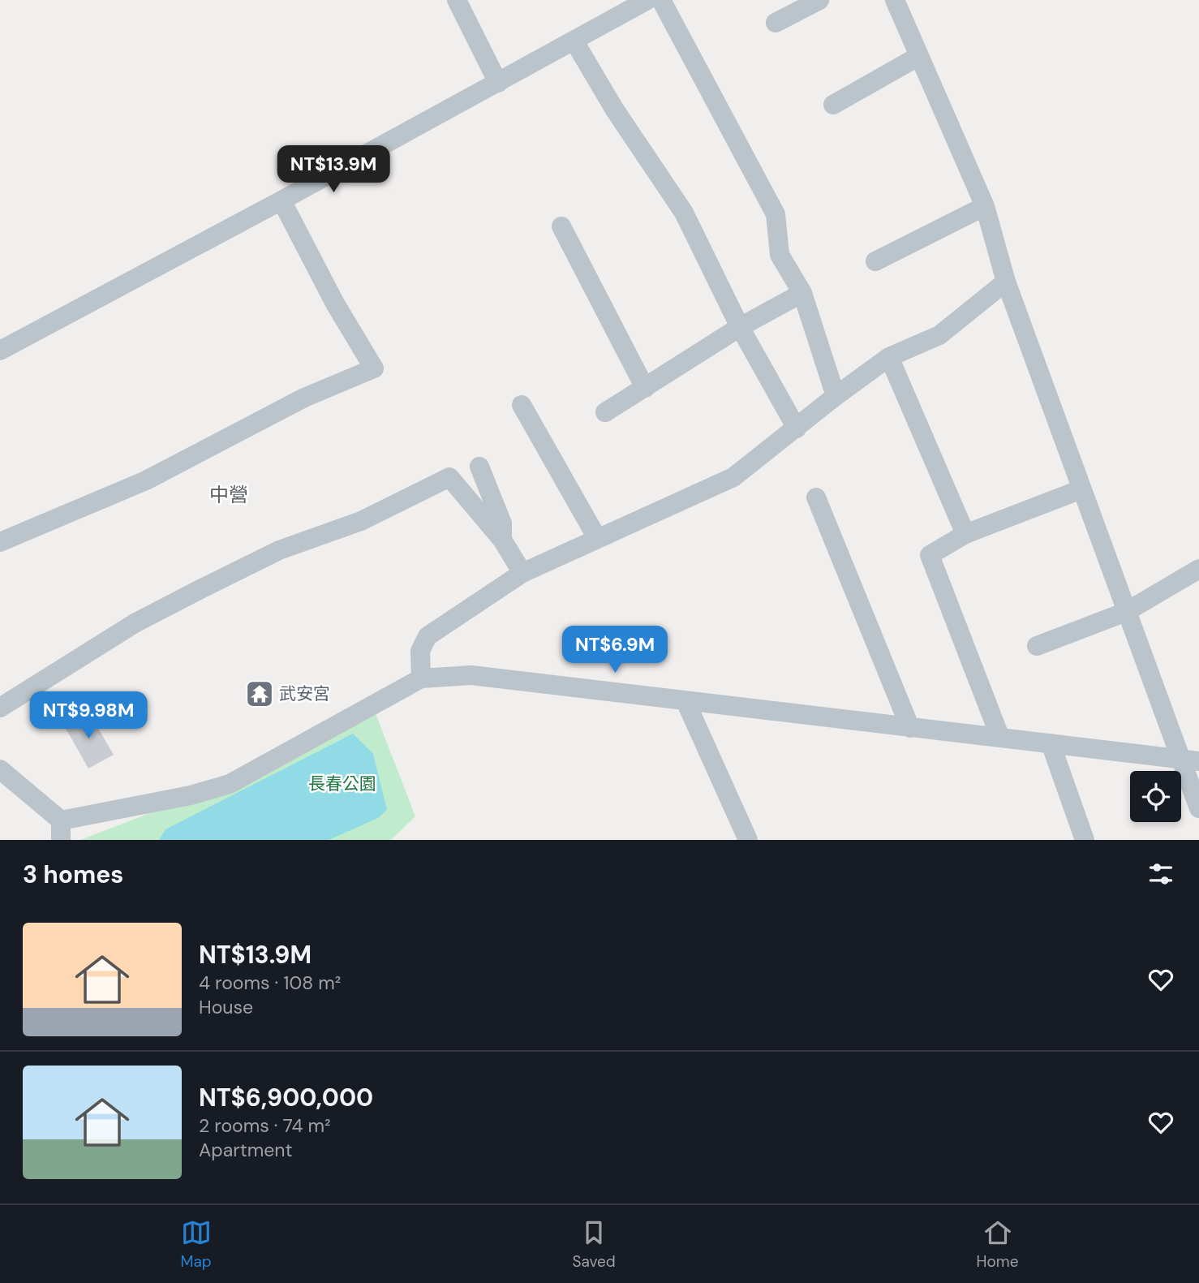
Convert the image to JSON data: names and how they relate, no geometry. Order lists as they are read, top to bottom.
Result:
{
  "districts": ["中營"],
  "parks": ["長春公園"],
  "places": {
    "temple": ["武安宮"]
  },
  "page": {
    "price": ["NT$13.9M", "NT$6.9M", "NT$9.98M"],
    "heading": "3 homes",
    "list": [
      {
        "name": "NT$13.9M",
        "note": "4 rooms · 108 m² · House"
      },
      {
        "name": "NT$6,900,000",
        "note": "2 rooms · 74 m² · Apartment"
      }
    ],
    "tabs": ["Map", "Saved", "Home"]
  }
}
